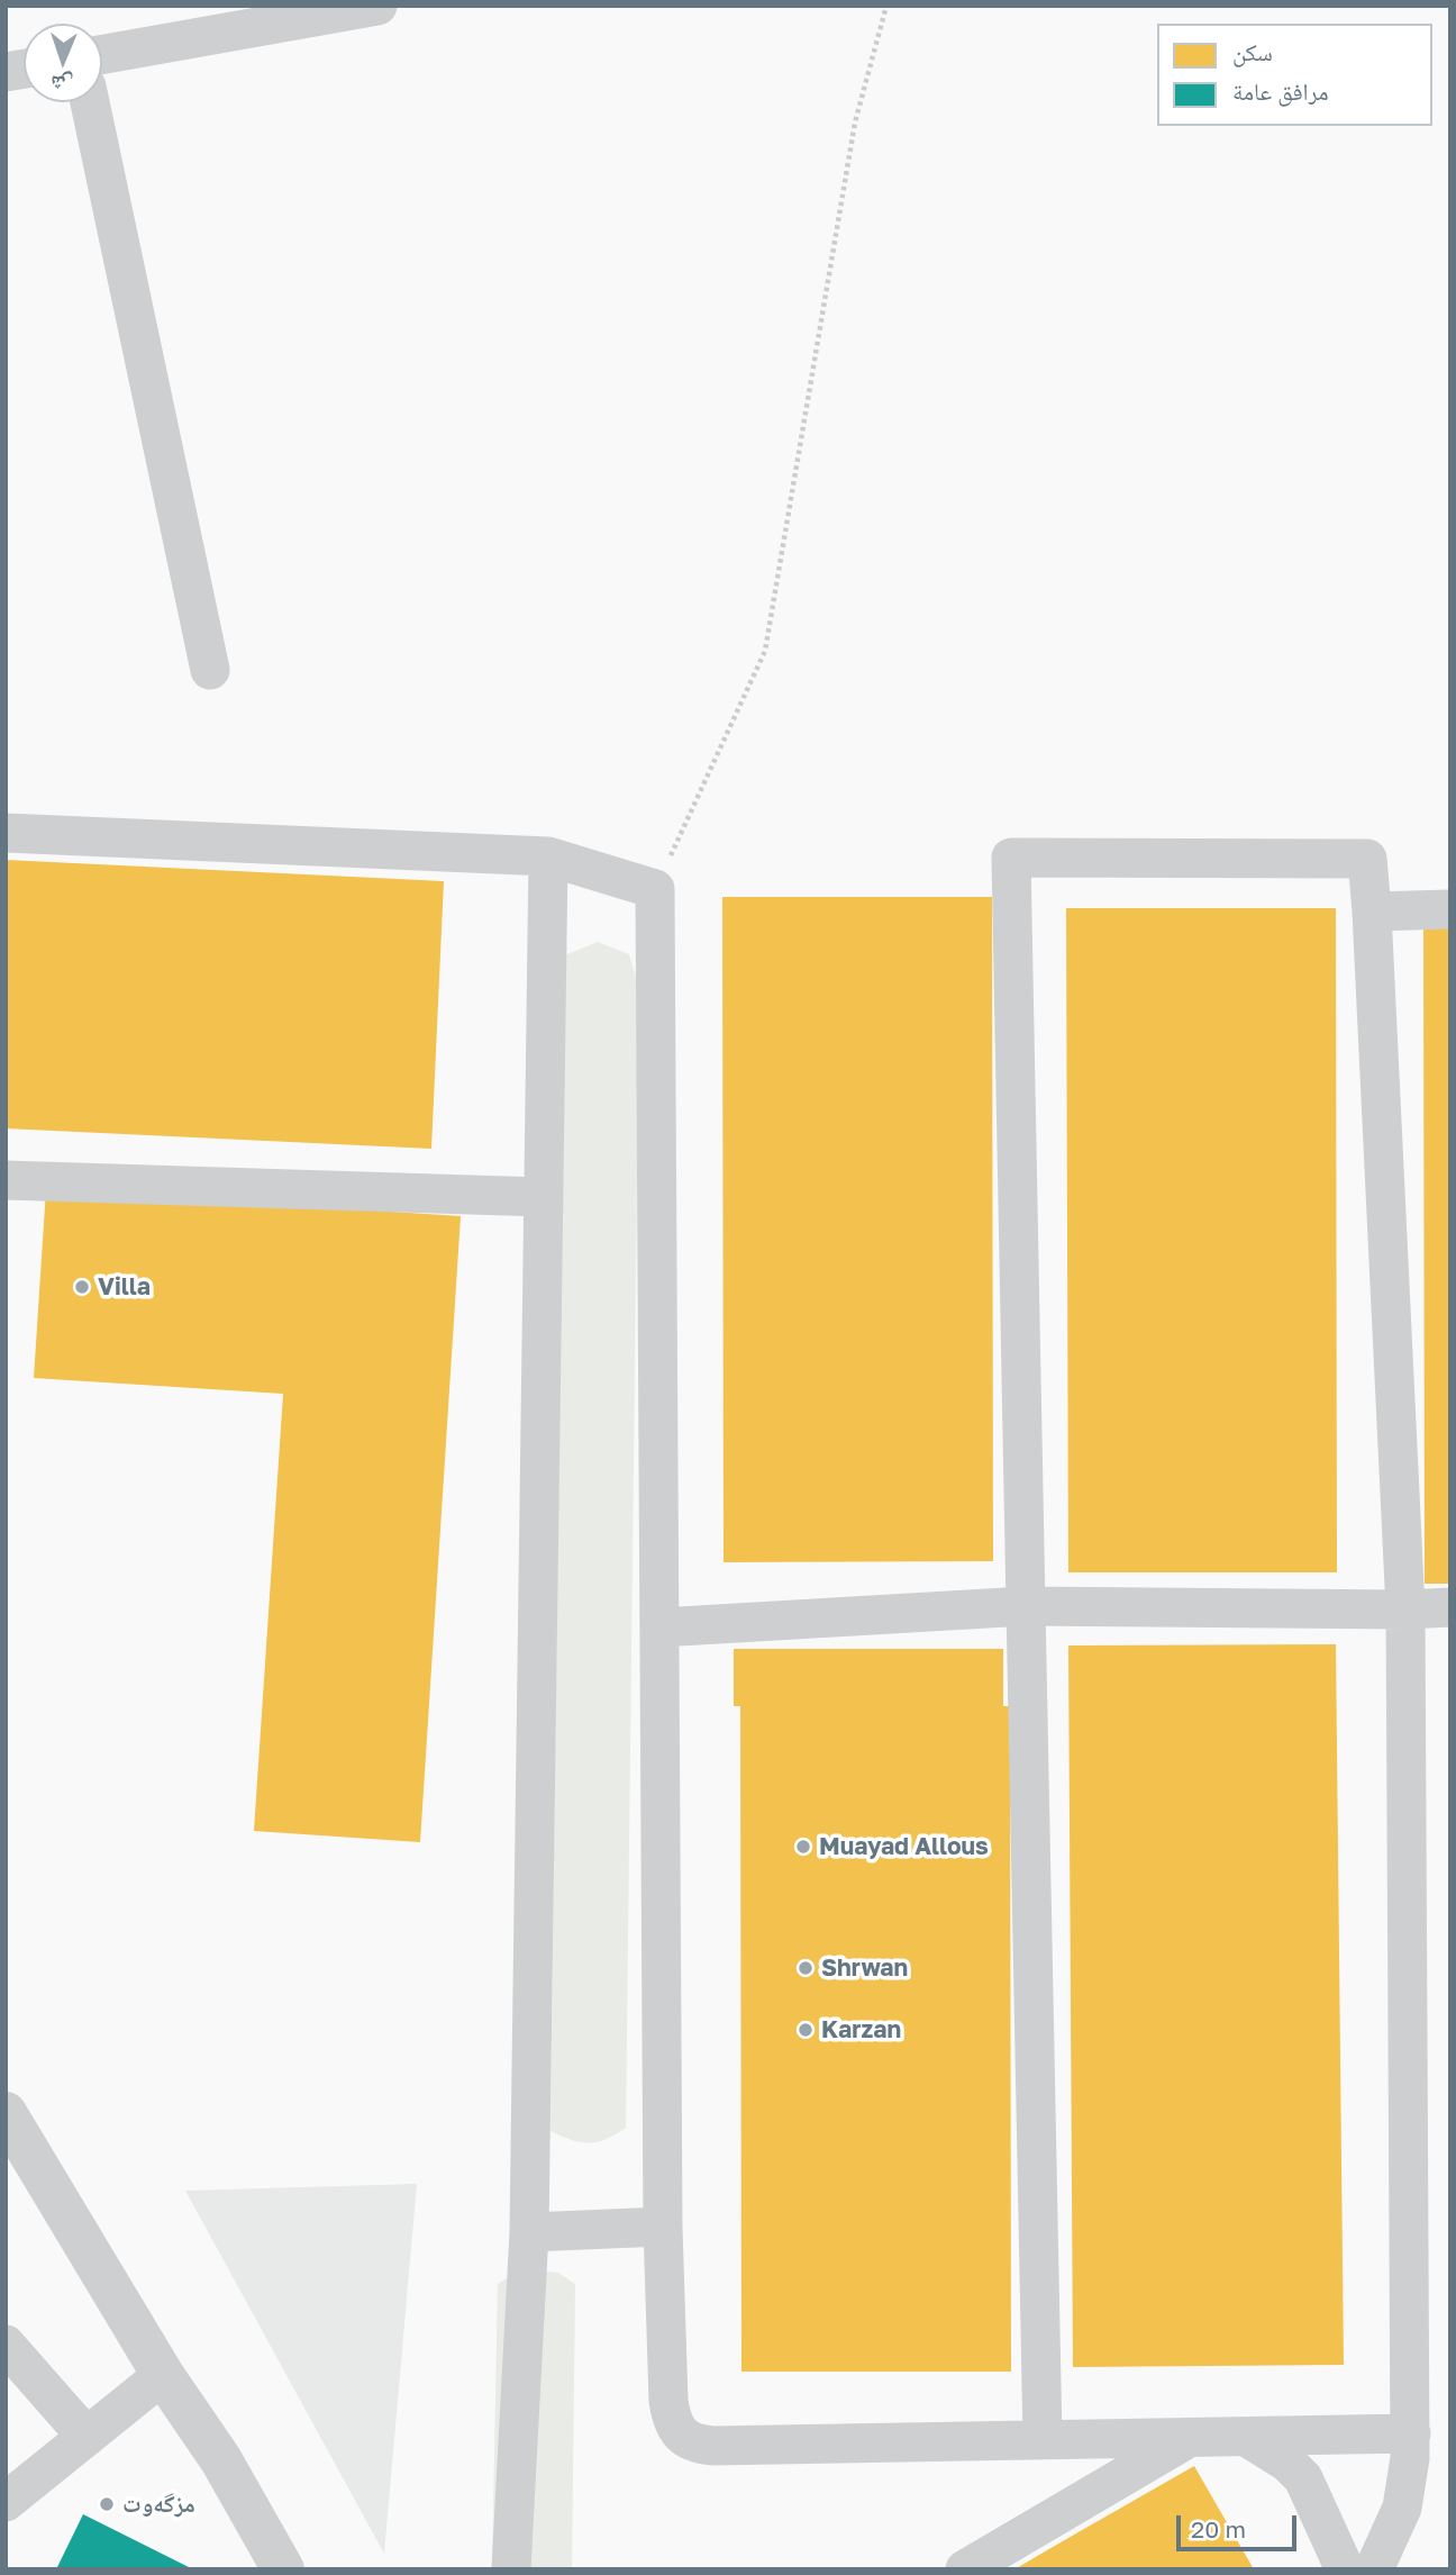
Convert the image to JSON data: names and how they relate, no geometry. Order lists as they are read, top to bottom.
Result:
{
  "places": [
    "Villa",
    "Muayad Allous",
    "Shrwan",
    "Karzan",
    "مزگەوت"
  ],
  "legend": ["سكن", "مرافق عامة"],
  "scale_bar": "20 m",
  "north": "bottom"
}
